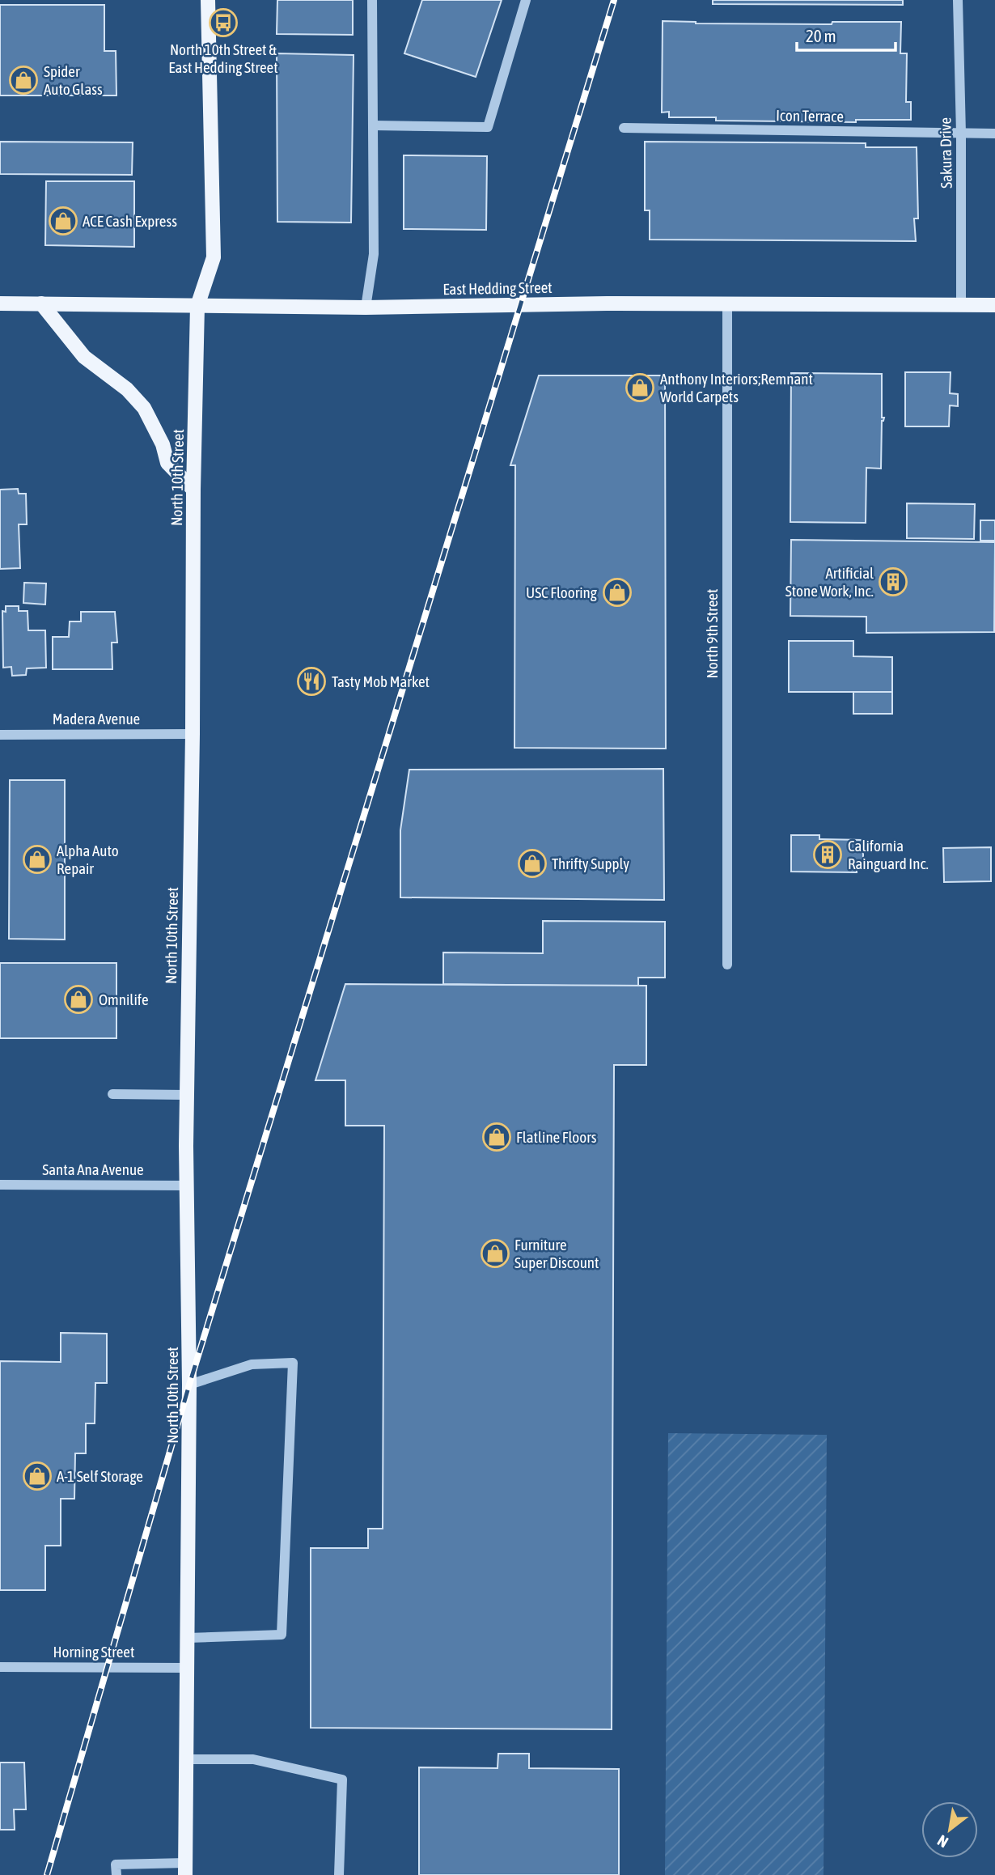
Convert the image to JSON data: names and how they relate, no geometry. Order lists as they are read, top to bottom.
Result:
{
  "streets": {
    "main road": ["East Hedding Street", "North 10th Street"],
    "street": [
      "Icon Terrace",
      "Sakura Drive",
      "North 9th Street",
      "Madera Avenue",
      "Santa Ana Avenue",
      "Horning Street"
    ]
  },
  "crossings": [
    ["Icon Terrace", "Sakura Drive"],
    ["Sakura Drive", "East Hedding Street"],
    ["East Hedding Street", "North 10th Street"],
    ["East Hedding Street", "North 9th Street"],
    ["North 10th Street", "Madera Avenue"],
    ["North 10th Street", "Santa Ana Avenue"],
    ["North 10th Street", "Horning Street"]
  ],
  "places": {
    "bus stop": ["North 10th Street & East Hedding Street"],
    "shop": [
      "Spider Auto Glass",
      "ACE Cash Express",
      "Anthony Interiors;Remnant World Carpets",
      "USC Flooring",
      "Alpha Auto Repair",
      "Thrifty Supply",
      "Omnilife",
      "Flatline Floors",
      "Furniture Super Discount",
      "A-1 Self Storage"
    ],
    "building": ["Artificial Stone Work, Inc.", "California Rainguard Inc."],
    "restaurant": ["Tasty Mob Market"]
  },
  "scale_bar": "20 m",
  "north": "bottom left"
}
